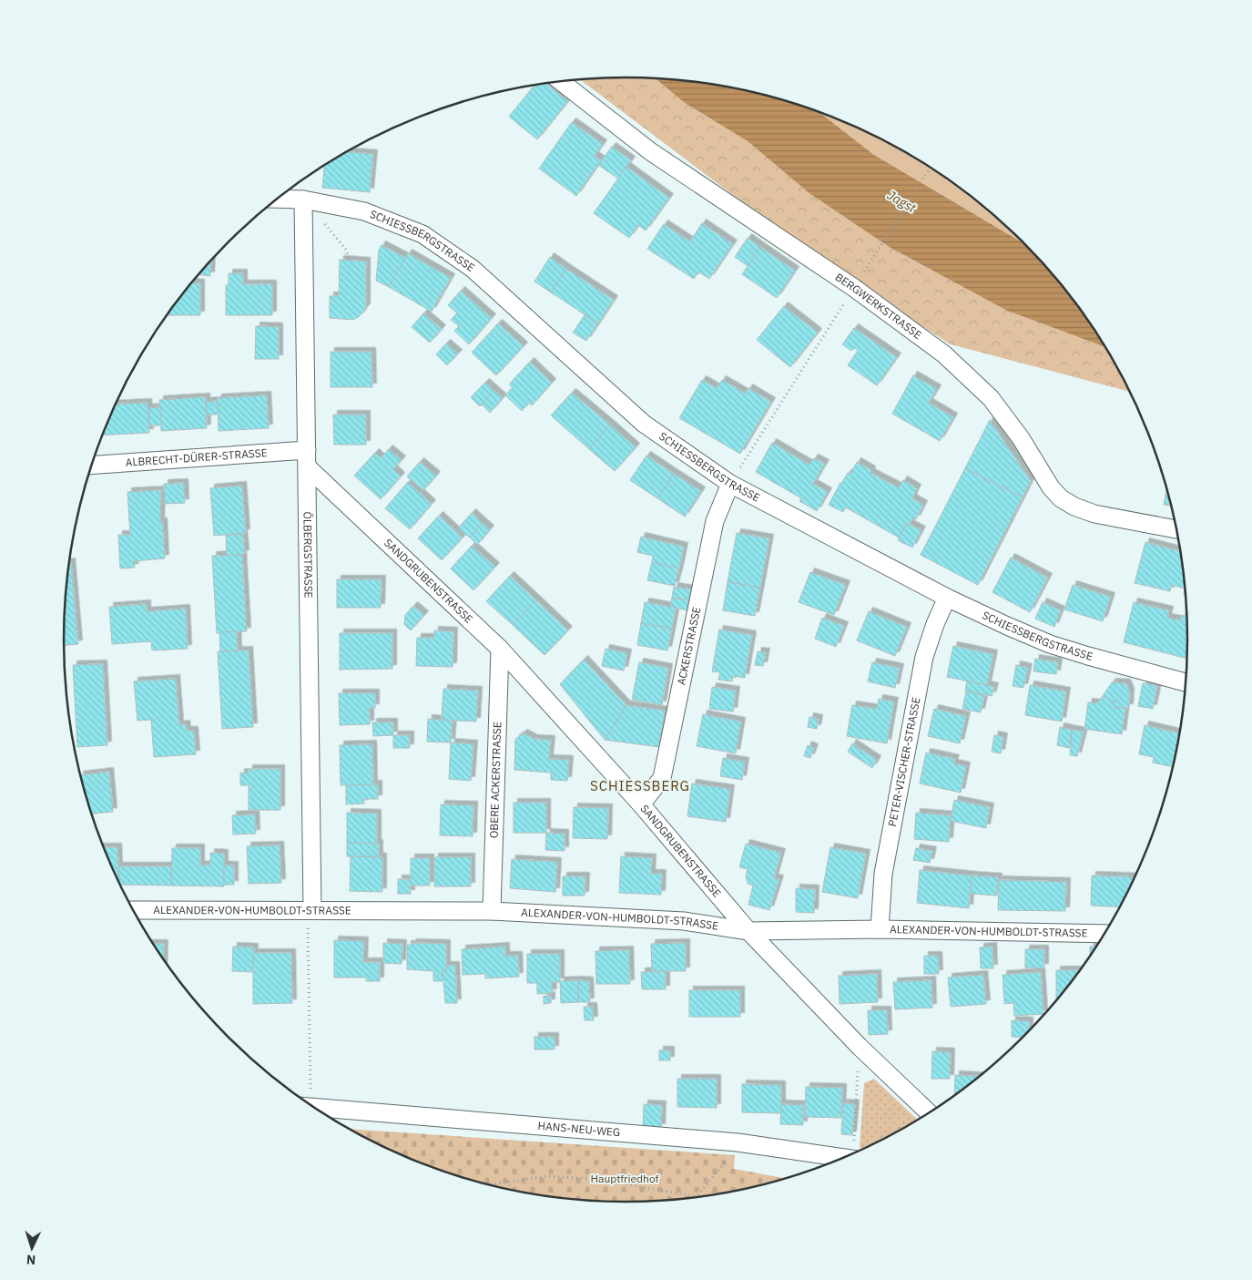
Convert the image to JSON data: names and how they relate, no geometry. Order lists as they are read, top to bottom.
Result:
{
  "streets": {
    "street": [
      "SCHIESSBERGSTRASSE",
      "BERGWERKSTRASSE",
      "ALBRECHT-DÜRER-STRASSE",
      "ÖLBERGSTRASSE",
      "SANDGRUBENSTRASSE",
      "ACKERSTRASSE",
      "PETER-VISCHER-STRASSE",
      "OBERE ACKERSTRASSE",
      "ALEXANDER-VON-HUMBOLDT-STRASSE",
      "HANS-NEU-WEG"
    ]
  },
  "crossings": [
    ["SCHIESSBERGSTRASSE", "ÖLBERGSTRASSE"],
    ["SCHIESSBERGSTRASSE", "ACKERSTRASSE"],
    ["SCHIESSBERGSTRASSE", "PETER-VISCHER-STRASSE"],
    ["ALBRECHT-DÜRER-STRASSE", "ÖLBERGSTRASSE"],
    ["ÖLBERGSTRASSE", "SANDGRUBENSTRASSE"],
    ["ÖLBERGSTRASSE", "ALEXANDER-VON-HUMBOLDT-STRASSE"],
    ["SANDGRUBENSTRASSE", "ACKERSTRASSE"],
    ["SANDGRUBENSTRASSE", "OBERE ACKERSTRASSE"],
    ["SANDGRUBENSTRASSE", "ALEXANDER-VON-HUMBOLDT-STRASSE"],
    ["PETER-VISCHER-STRASSE", "ALEXANDER-VON-HUMBOLDT-STRASSE"],
    ["OBERE ACKERSTRASSE", "ALEXANDER-VON-HUMBOLDT-STRASSE"]
  ],
  "districts": ["SCHIESSBERG"],
  "water": ["Jagst"],
  "parks": ["Hauptfriedhof"],
  "north": "bottom"
}
